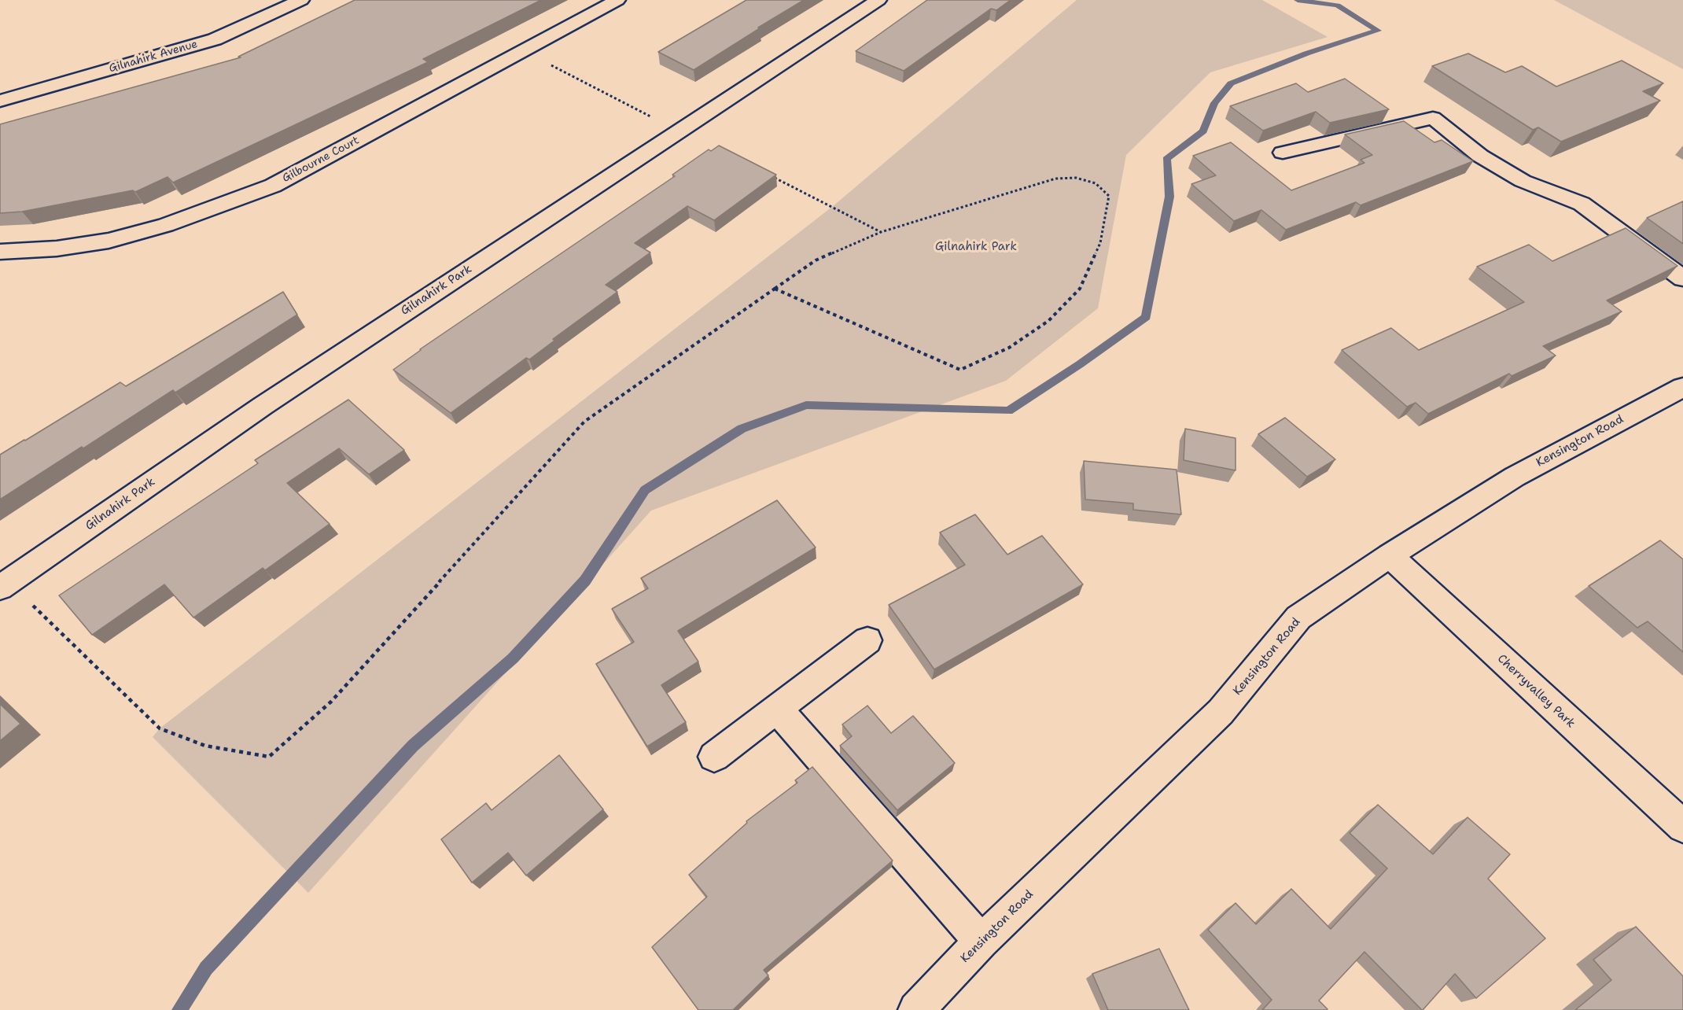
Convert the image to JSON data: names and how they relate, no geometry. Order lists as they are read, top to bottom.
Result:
{
  "streets": {
    "street": [
      "Gilnahirk Avenue",
      "Gilbourne Court",
      "Gilnahirk Park",
      "Kensington Road",
      "Cherryvalley Park"
    ]
  },
  "crossings": [
    ["Kensington Road", "Cherryvalley Park"]
  ],
  "parks": ["Gilnahirk Park"]
}
